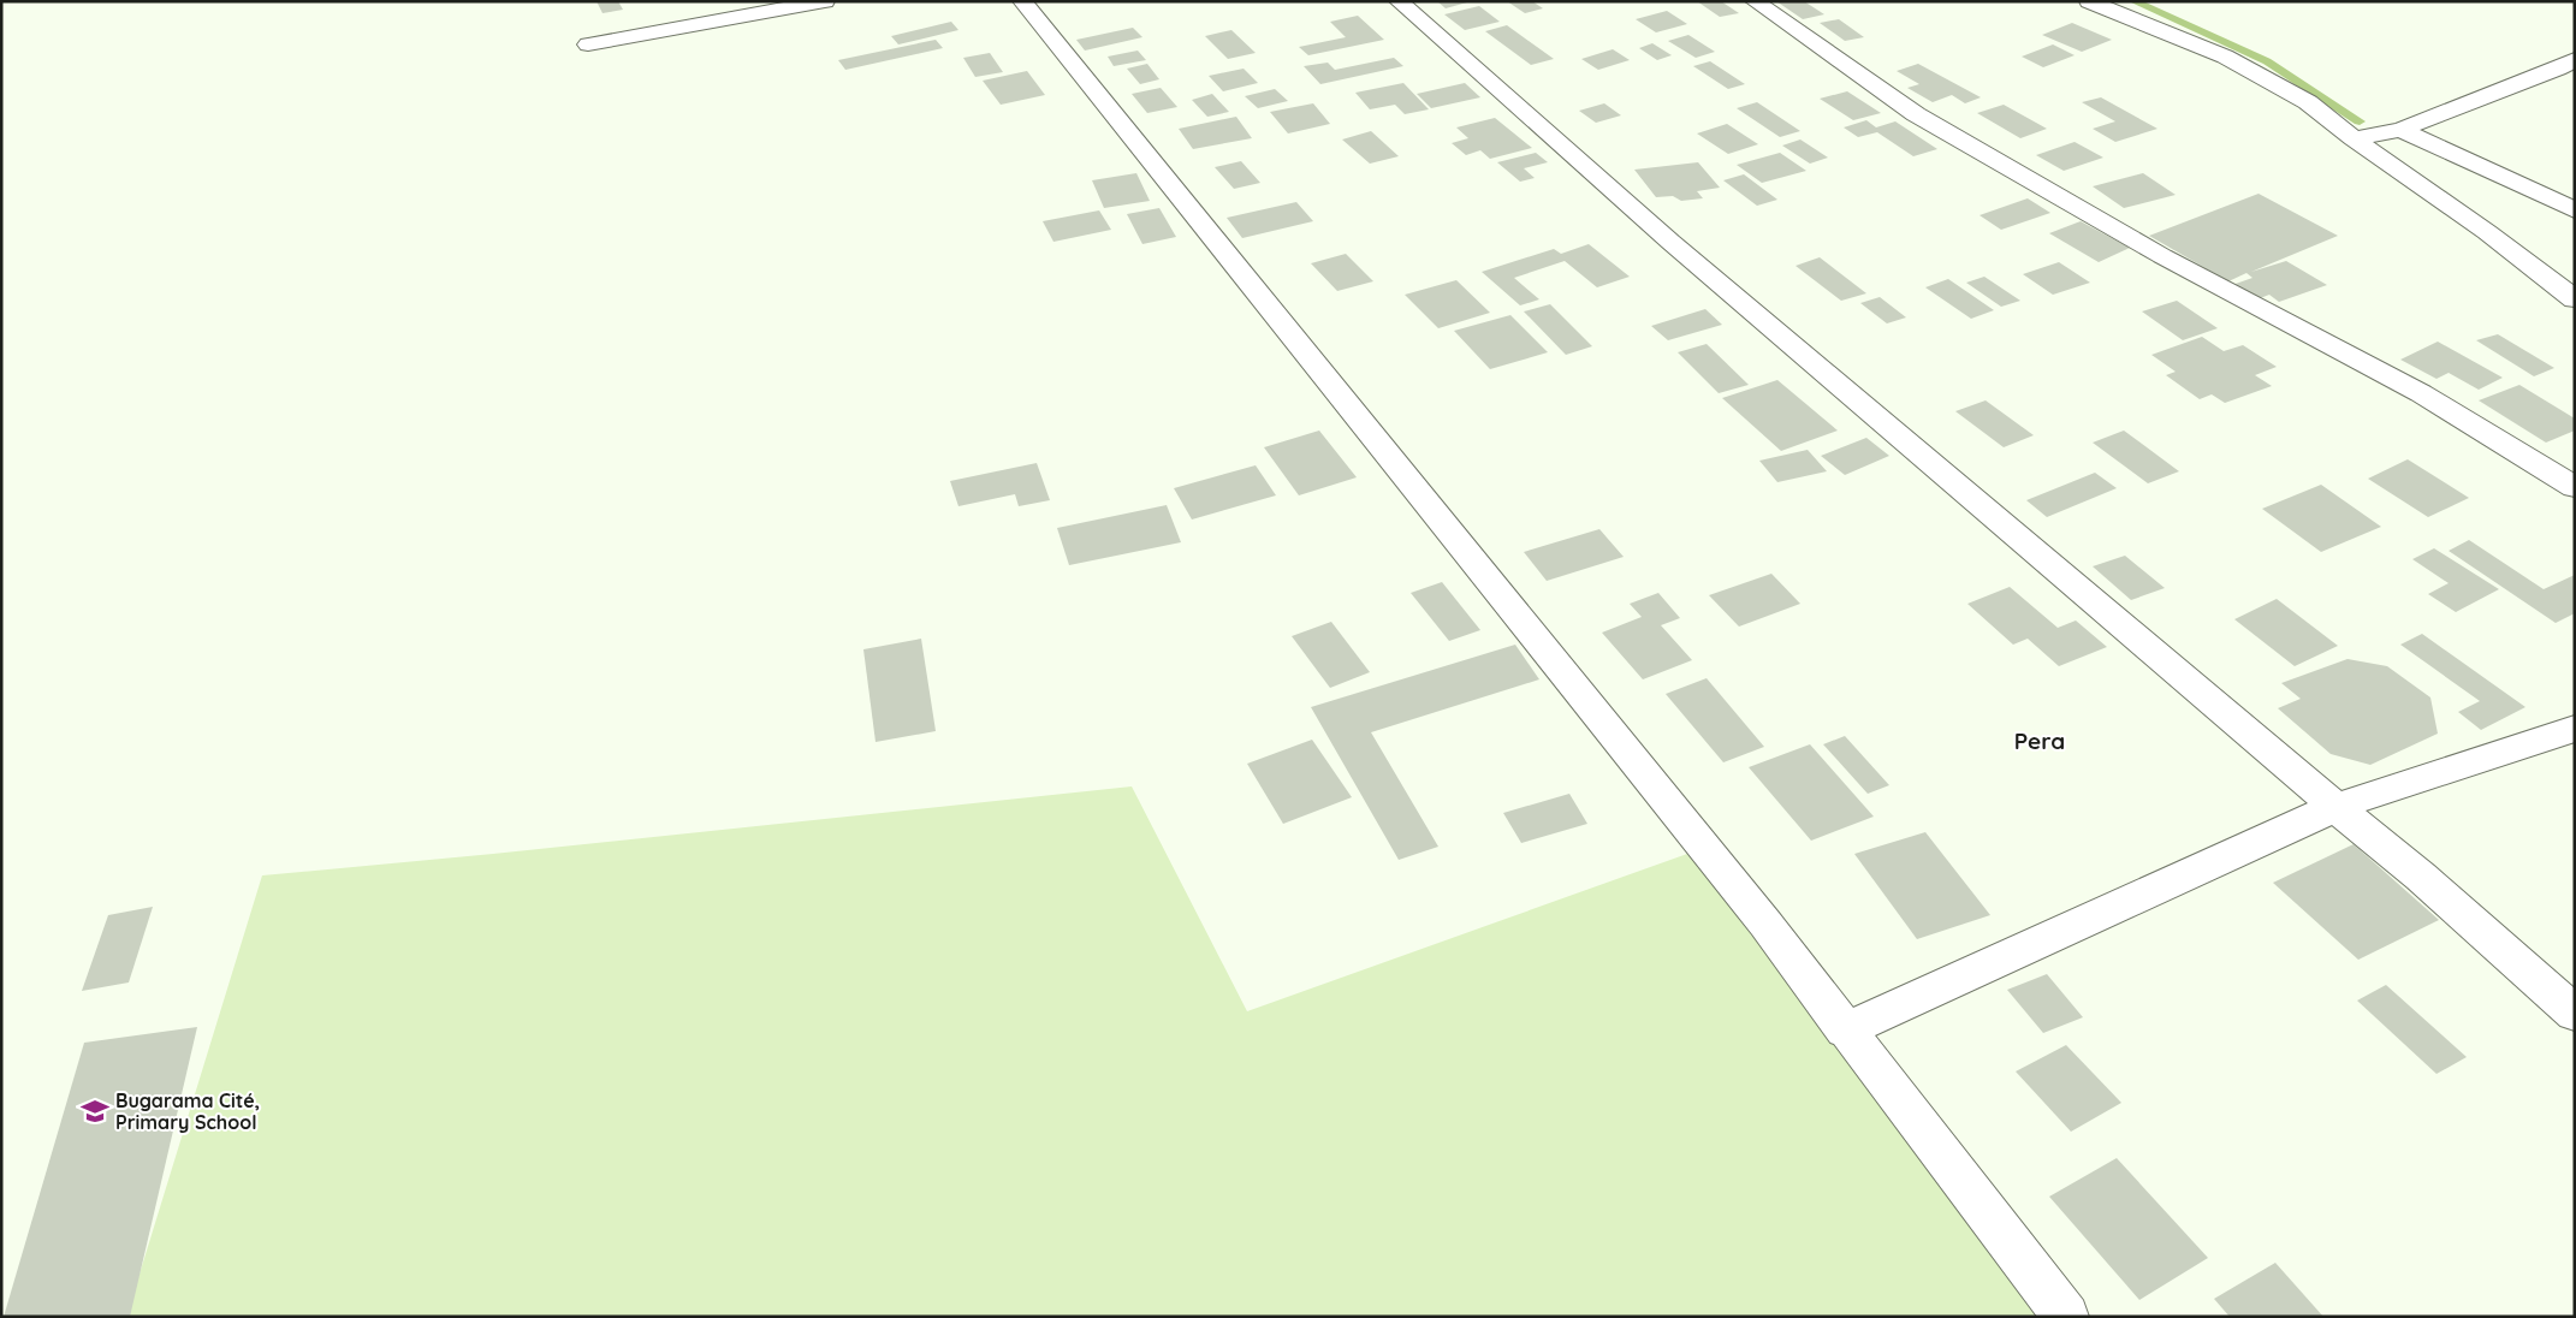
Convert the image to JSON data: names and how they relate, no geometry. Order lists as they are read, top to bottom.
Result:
{
  "districts": ["Pera"],
  "places": {
    "school or university": ["Bugarama Cité, Primary School"]
  }
}
